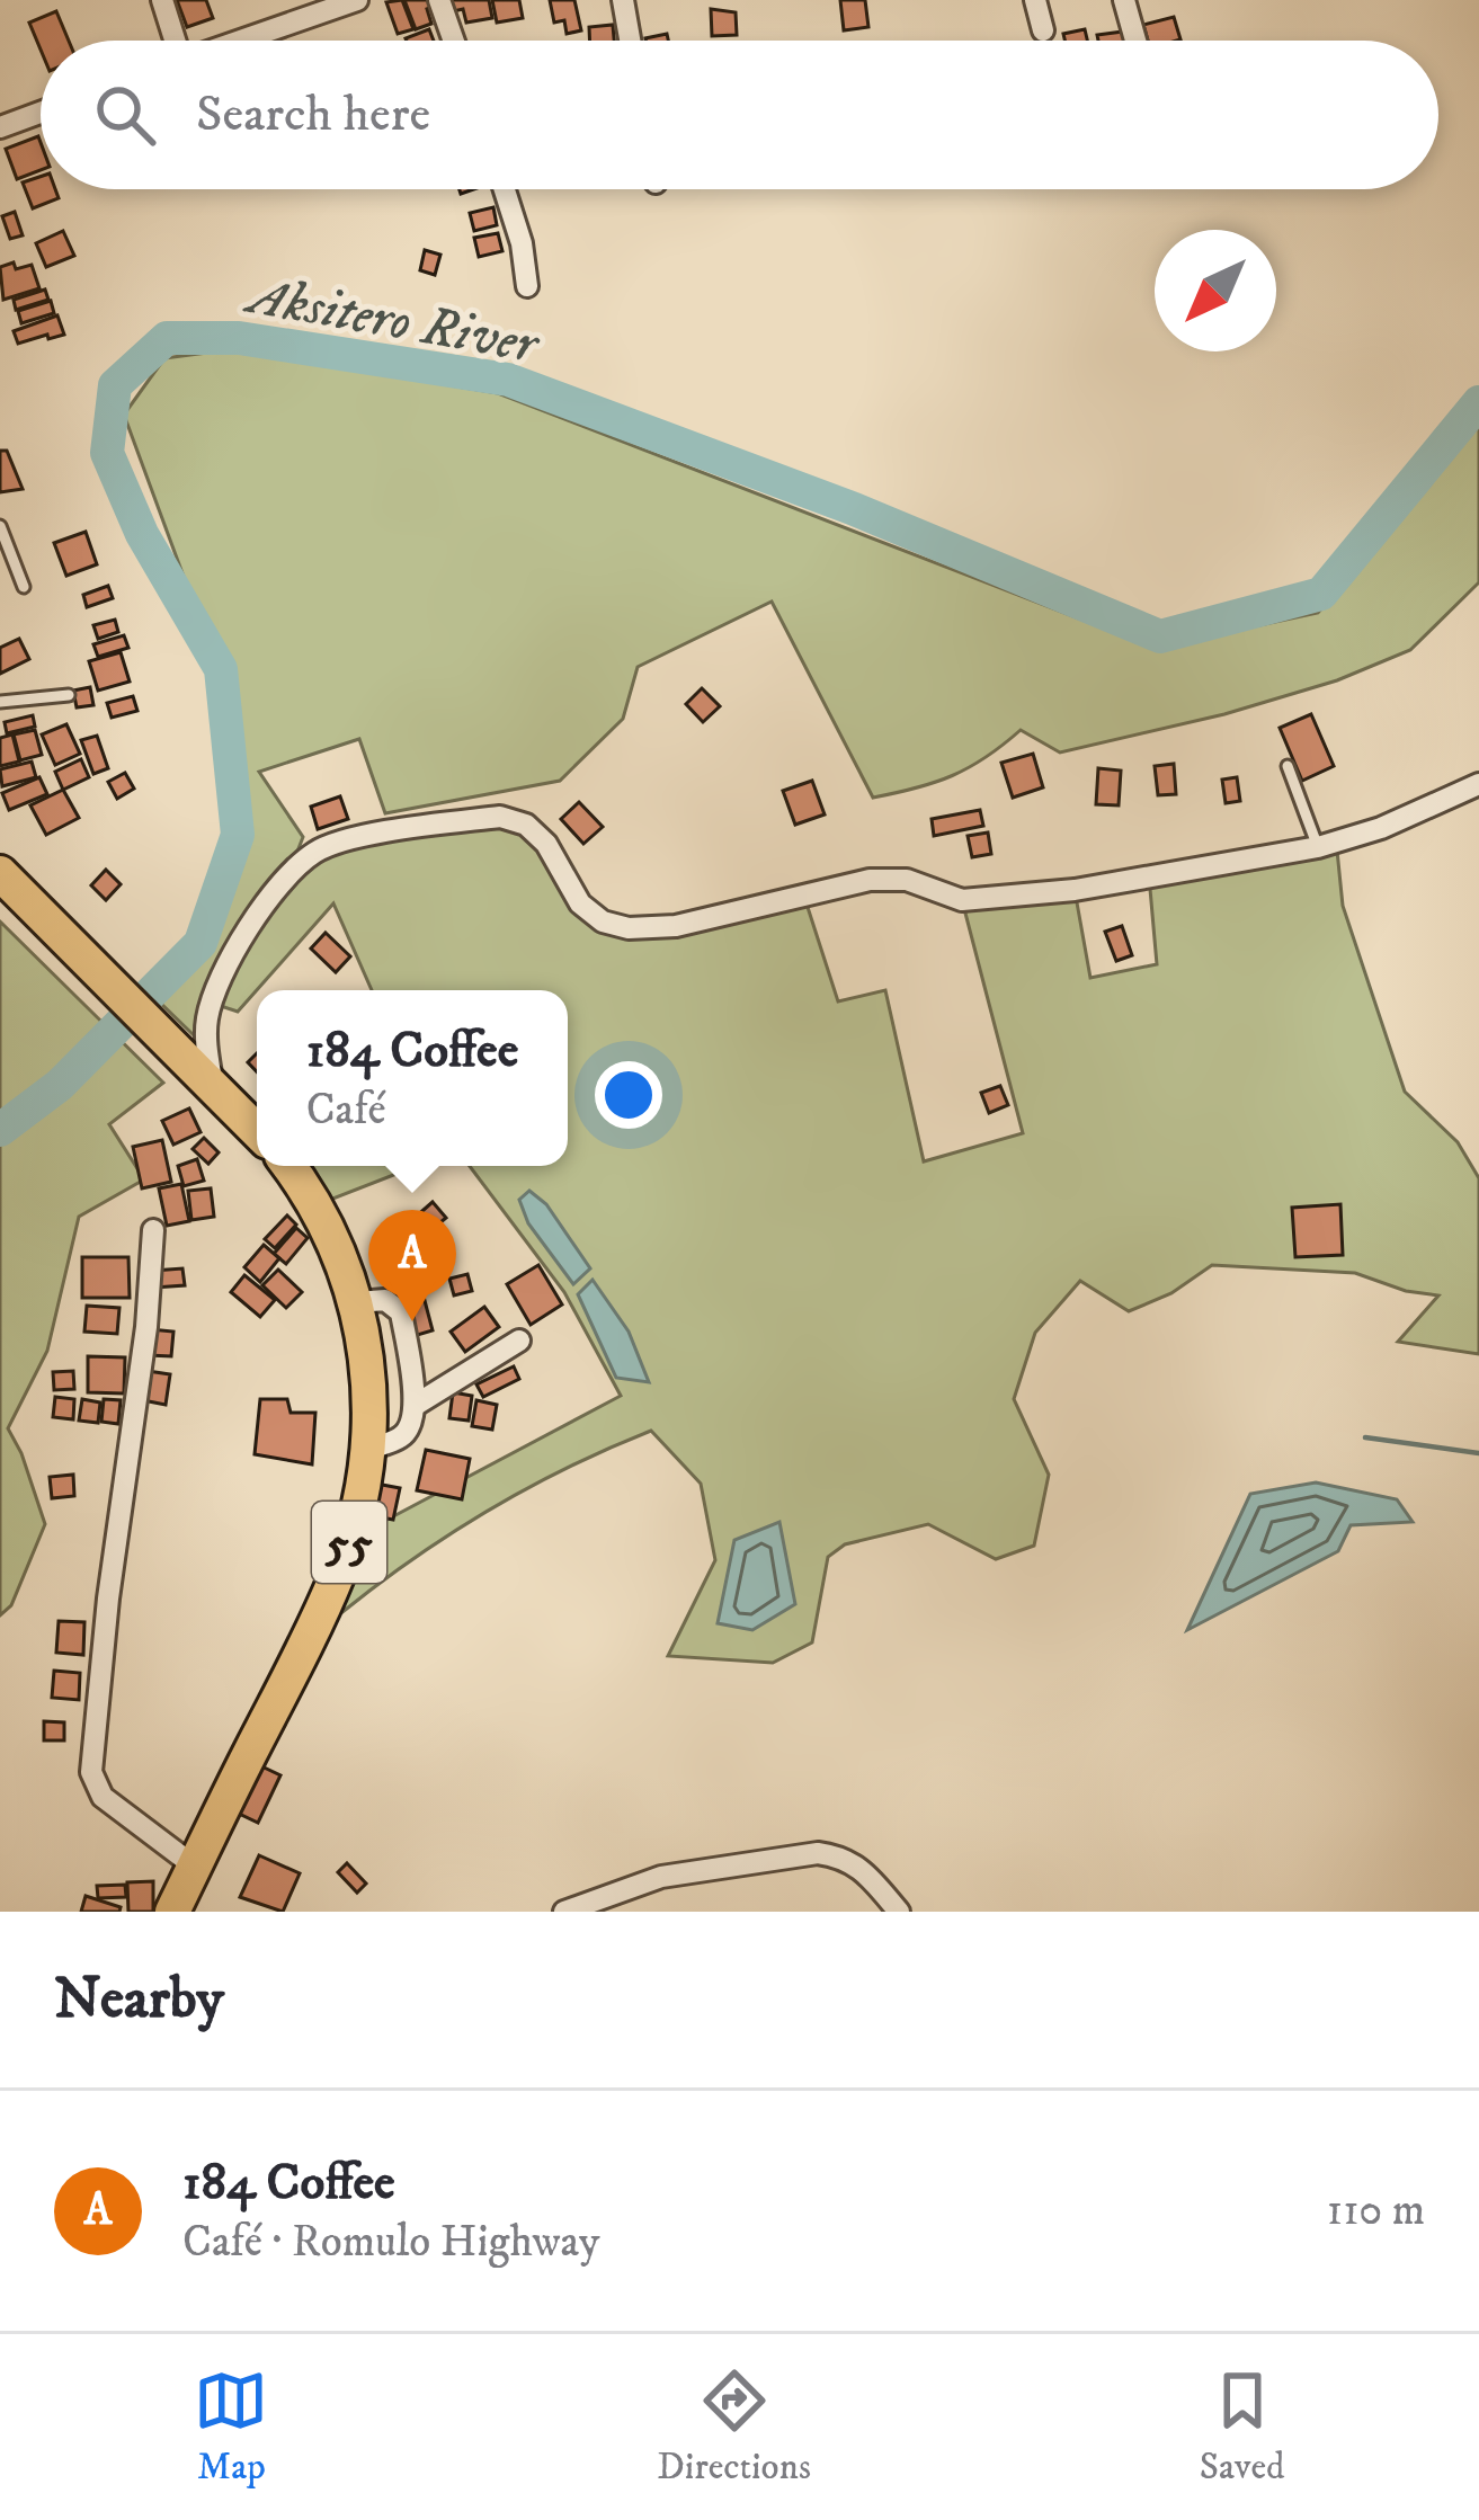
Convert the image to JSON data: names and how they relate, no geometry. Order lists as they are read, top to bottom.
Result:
{
  "streets": {
    "highway": ["55"]
  },
  "water": ["Aksitero River"],
  "north": "bottom left",
  "page": {
    "search": "Search here",
    "popup": ["184 Coffee", "Café"],
    "pins": "A",
    "heading": "Nearby",
    "list": [
      {
        "mark": "A",
        "name": "184 Coffee",
        "note": "Café · Romulo Highway",
        "value": "110 m"
      }
    ],
    "nav": ["Map", "Directions", "Saved"]
  }
}
